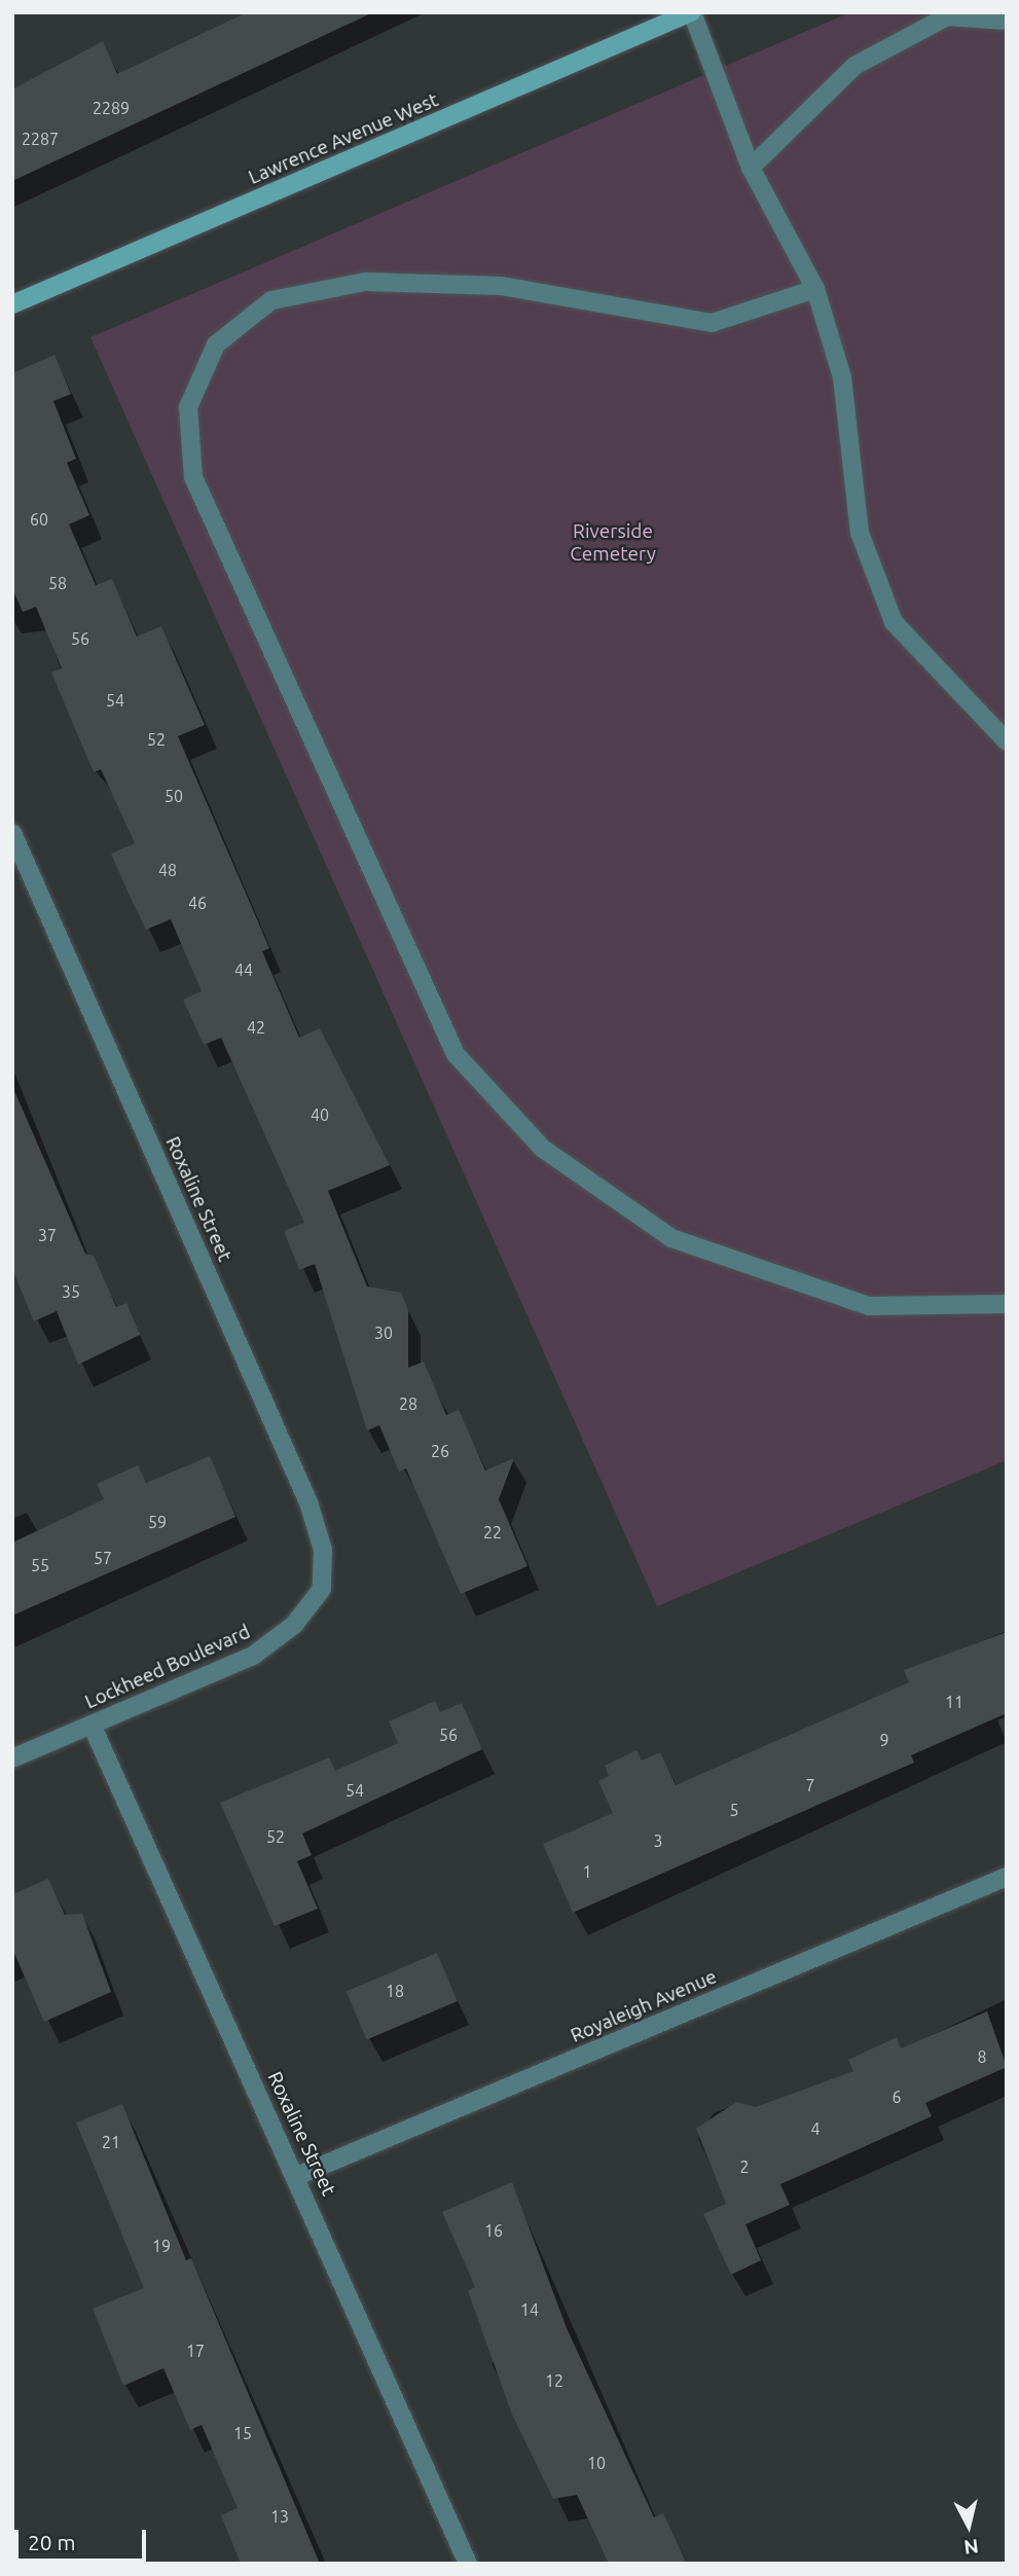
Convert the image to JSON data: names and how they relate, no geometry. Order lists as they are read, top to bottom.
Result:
{
  "streets": {
    "main road": ["Lawrence Avenue West"],
    "street": ["Roxaline Street", "Lockheed Boulevard", "Royaleigh Avenue"]
  },
  "crossings": [
    ["Roxaline Street", "Lockheed Boulevard"],
    ["Roxaline Street", "Royaleigh Avenue"]
  ],
  "parks": ["Riverside Cemetery"],
  "house_numbers": [
    "2289",
    "2287",
    "60",
    "58",
    "56",
    "54",
    "52",
    "50",
    "48",
    "46",
    "44",
    "42",
    "40",
    "37",
    "35",
    "30",
    "28",
    "26",
    "59",
    "22",
    "57",
    "55",
    "11",
    "56",
    "9",
    "7",
    "54",
    "5",
    "52",
    "3",
    "1",
    "18",
    "8",
    "6",
    "4",
    "21",
    "2",
    "16",
    "19",
    "14",
    "17",
    "12",
    "15",
    "10",
    "13"
  ],
  "scale_bar": "20 m",
  "north": "bottom"
}
